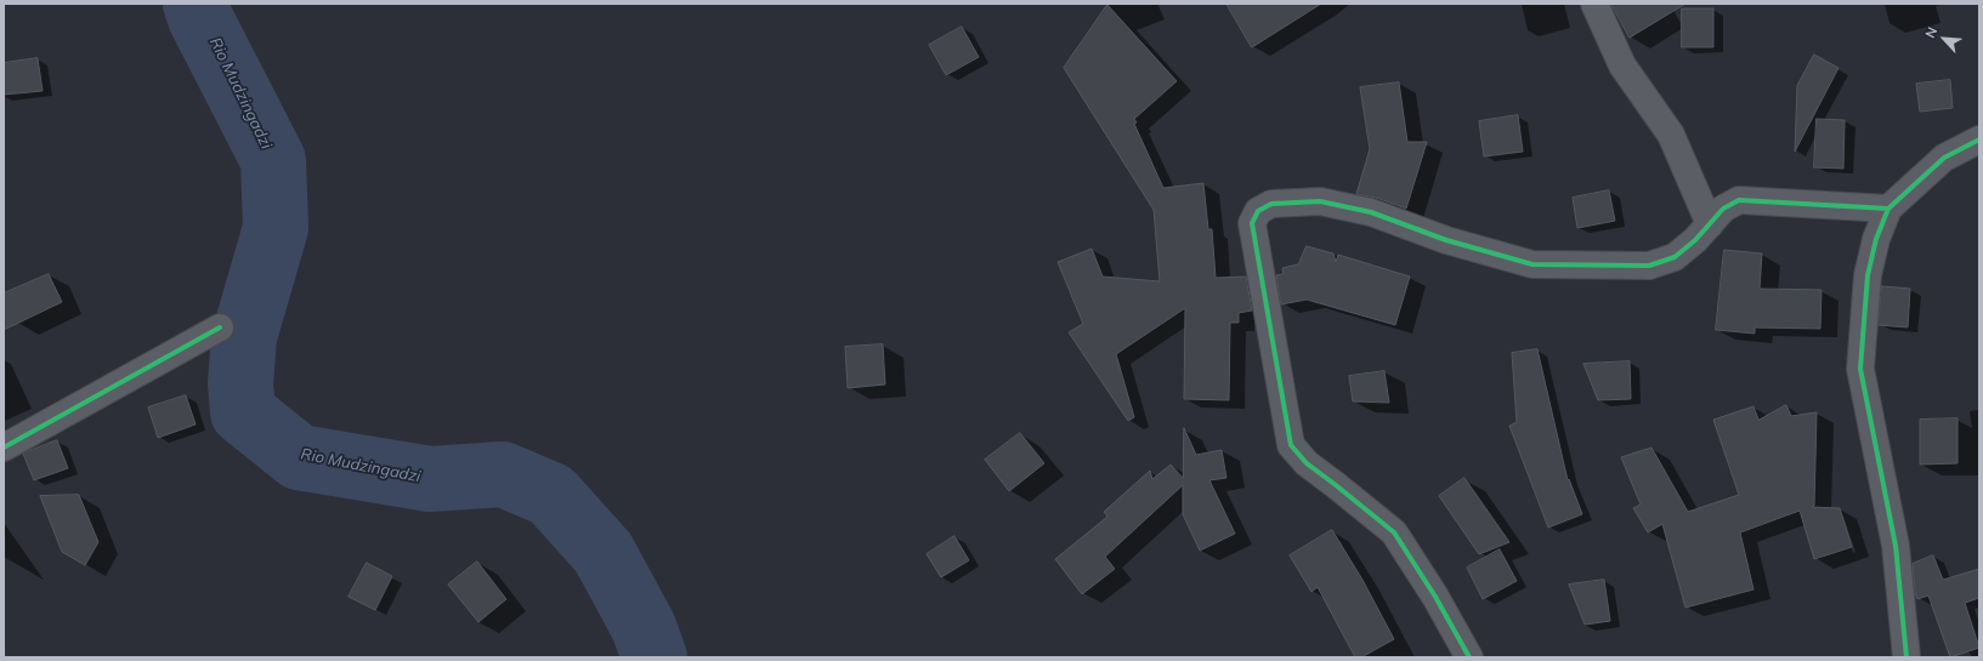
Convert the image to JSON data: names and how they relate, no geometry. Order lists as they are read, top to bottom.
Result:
{
  "water": ["Rio Mudzingadzi"],
  "north": "top left"
}
